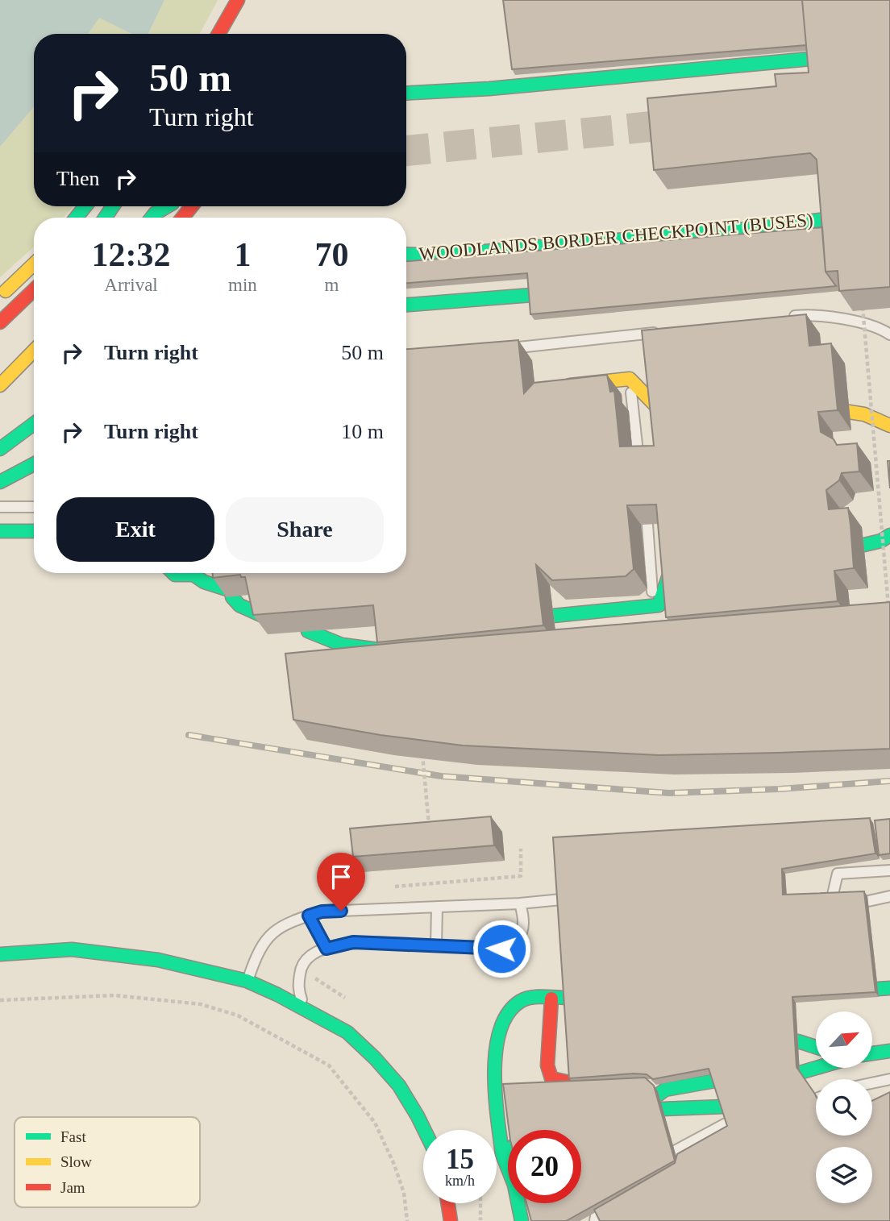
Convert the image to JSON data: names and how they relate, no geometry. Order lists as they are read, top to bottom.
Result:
{
  "streets": {
    "main road": ["WOODLANDS BORDER CHECKPOINT (BUSES)"]
  },
  "legend": ["Fast", "Slow", "Jam"],
  "north": "top right",
  "page": {
    "turn": ["50 m", "Turn right"],
    "then": "Then",
    "eta": [
      "12:32",
      "Arrival",
      "1",
      "min",
      "70",
      "m"
    ],
    "list": [
      {
        "name": "Turn right",
        "value": "50 m"
      },
      {
        "name": "Turn right",
        "value": "10 m"
      }
    ],
    "buttons": ["Exit", "Share"],
    "speed": "15 km/h",
    "limit": "20"
  }
}
